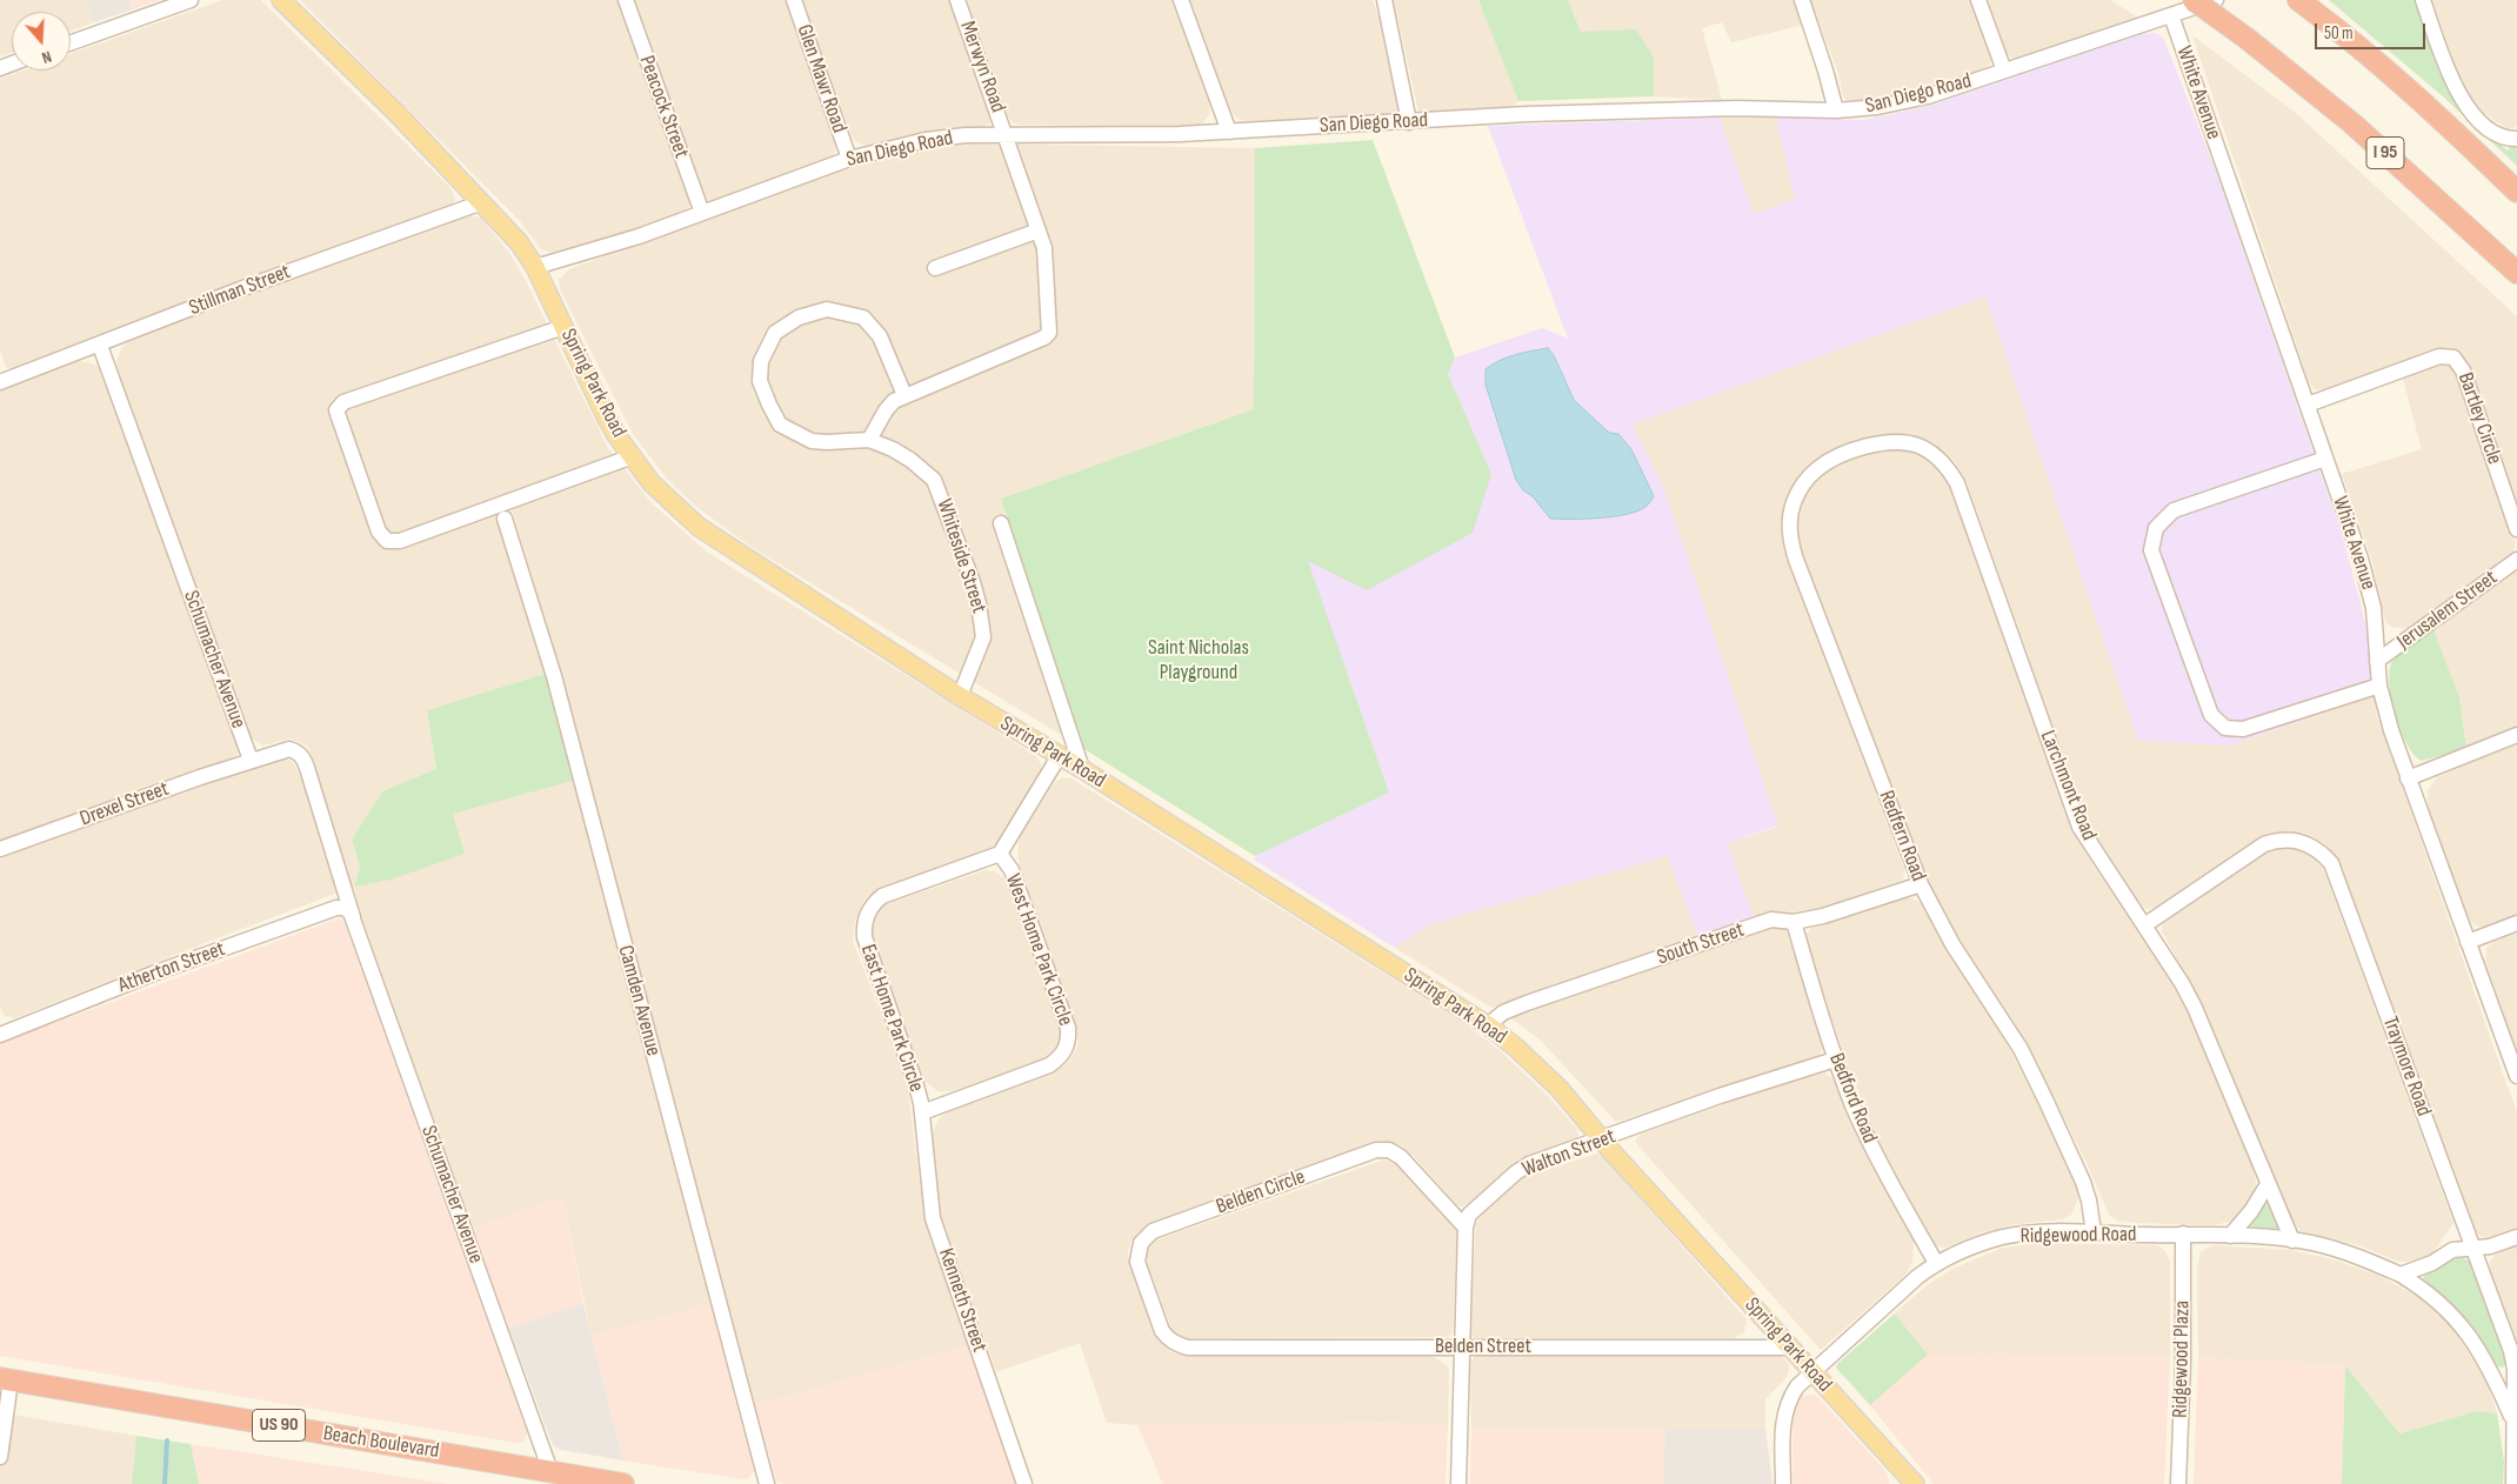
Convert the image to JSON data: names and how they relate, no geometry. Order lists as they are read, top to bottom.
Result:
{
  "streets": {
    "highway": ["I 95", "US 90", "Beach Boulevard"],
    "main road": ["Spring Park Road"],
    "street": [
      "Merwyn Road",
      "Glen Mawr Road",
      "White Avenue",
      "San Diego Road",
      "Peacock Street",
      "Stillman Street",
      "Bartley Circle",
      "Whiteside Street",
      "Jerusalem Street",
      "Schumacher Avenue",
      "Larchmont Road",
      "Drexel Street",
      "Redfern Road",
      "South Street",
      "West Home Park Circle",
      "Atherton Street",
      "Camden Avenue",
      "East Home Park Circle",
      "Traymore Road",
      "Bedford Road",
      "Walton Street",
      "Belden Circle",
      "Ridgewood Road",
      "Kenneth Street",
      "Belden Street",
      "Ridgewood Plaza"
    ]
  },
  "crossings": [
    ["Merwyn Road", "San Diego Road"],
    ["Glen Mawr Road", "San Diego Road"],
    ["White Avenue", "San Diego Road"],
    ["White Avenue", "Bartley Circle"],
    ["White Avenue", "Jerusalem Street"],
    ["San Diego Road", "Peacock Street"],
    ["San Diego Road", "Spring Park Road"],
    ["Stillman Street", "Spring Park Road"],
    ["Stillman Street", "Schumacher Avenue"],
    ["Spring Park Road", "Whiteside Street"],
    ["Spring Park Road", "South Street"],
    ["Spring Park Road", "Walton Street"],
    ["Spring Park Road", "Ridgewood Road"],
    ["Spring Park Road", "Belden Street"],
    ["Schumacher Avenue", "Drexel Street"],
    ["Schumacher Avenue", "Atherton Street"],
    ["Schumacher Avenue", "Beach Boulevard"],
    ["Larchmont Road", "Redfern Road"],
    ["Larchmont Road", "Traymore Road"],
    ["Larchmont Road", "Ridgewood Road"],
    ["Redfern Road", "South Street"],
    ["Redfern Road", "Ridgewood Road"],
    ["South Street", "Bedford Road"],
    ["West Home Park Circle", "East Home Park Circle"],
    ["West Home Park Circle", "Kenneth Street"],
    ["East Home Park Circle", "Kenneth Street"],
    ["Traymore Road", "Ridgewood Road"],
    ["Bedford Road", "Walton Street"],
    ["Bedford Road", "Ridgewood Road"],
    ["Walton Street", "Belden Circle"],
    ["Belden Circle", "Belden Street"],
    ["Ridgewood Road", "Ridgewood Plaza"]
  ],
  "parks": ["Saint Nicholas Playground"],
  "scale_bar": "50 m",
  "north": "bottom"
}
